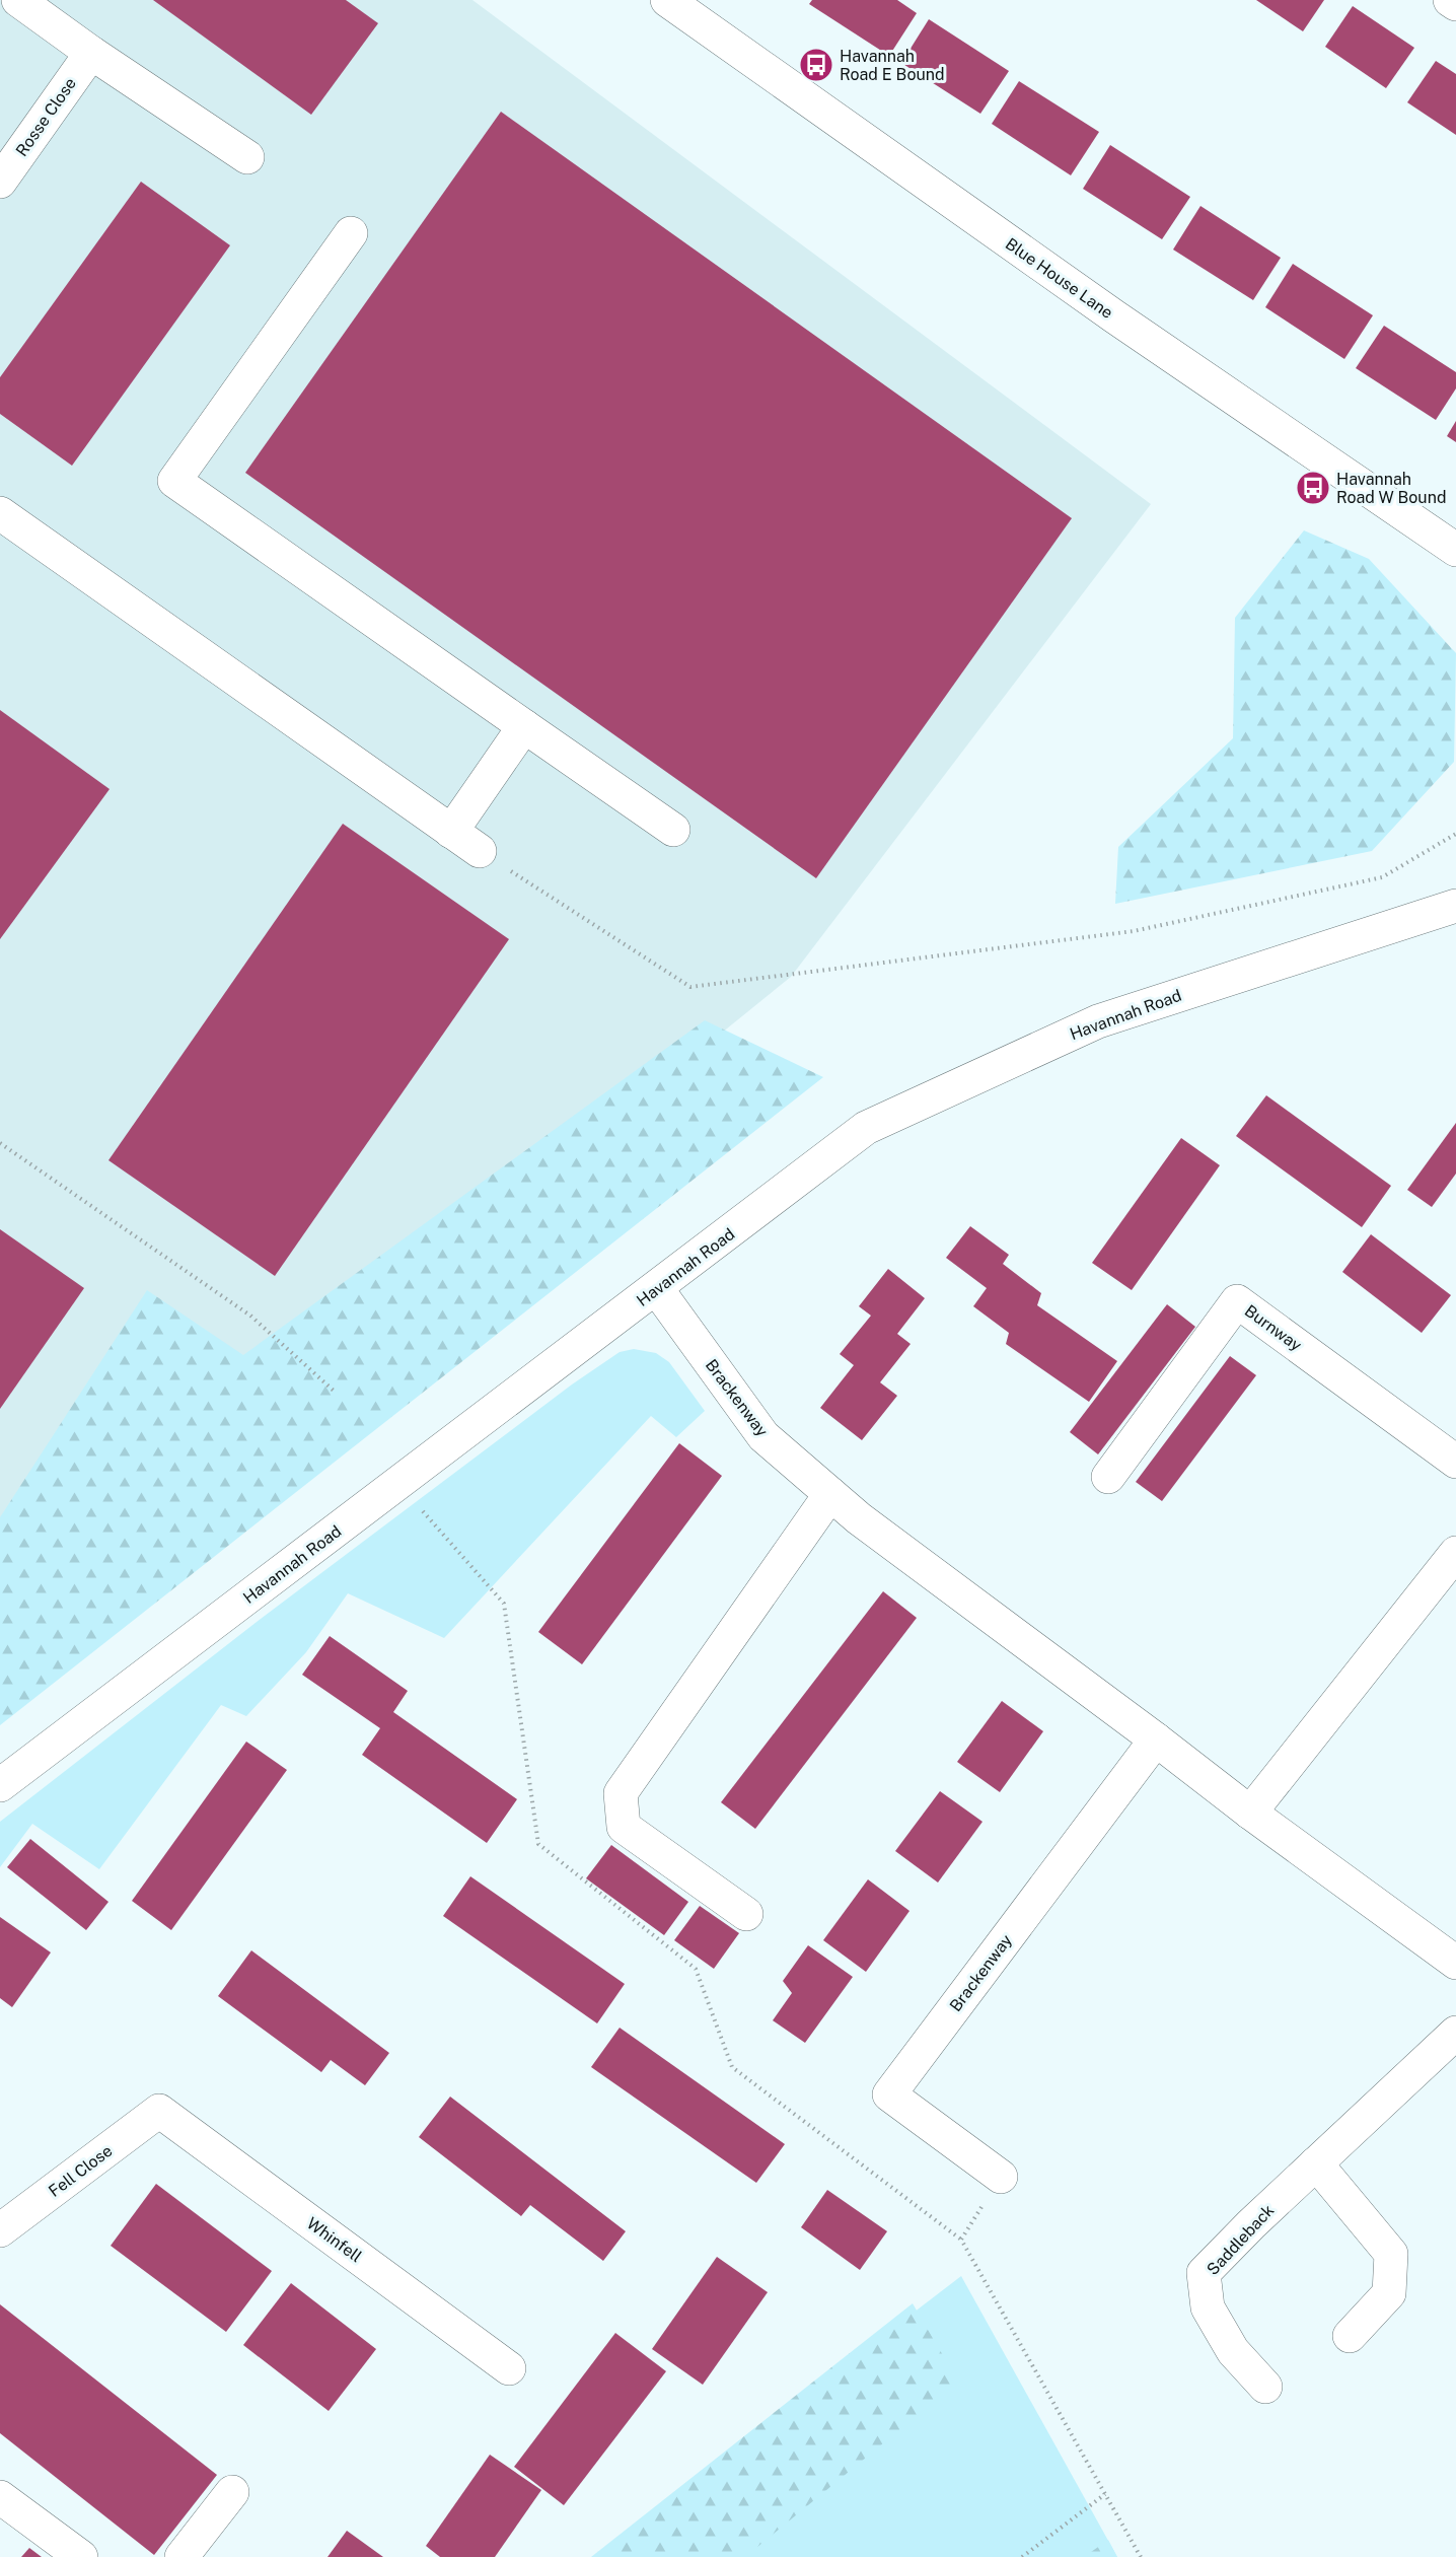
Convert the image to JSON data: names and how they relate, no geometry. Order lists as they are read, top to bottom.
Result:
{
  "streets": {
    "street": [
      "Rosse Close",
      "Blue House Lane",
      "Havannah Road",
      "Burnway",
      "Brackenway",
      "Fell Close",
      "Whinfell",
      "Saddleback"
    ]
  },
  "crossings": [
    ["Havannah Road", "Brackenway"],
    ["Fell Close", "Whinfell"]
  ],
  "places": {
    "bus stop": ["Havannah Road E Bound", "Havannah Road W Bound"]
  }
}
